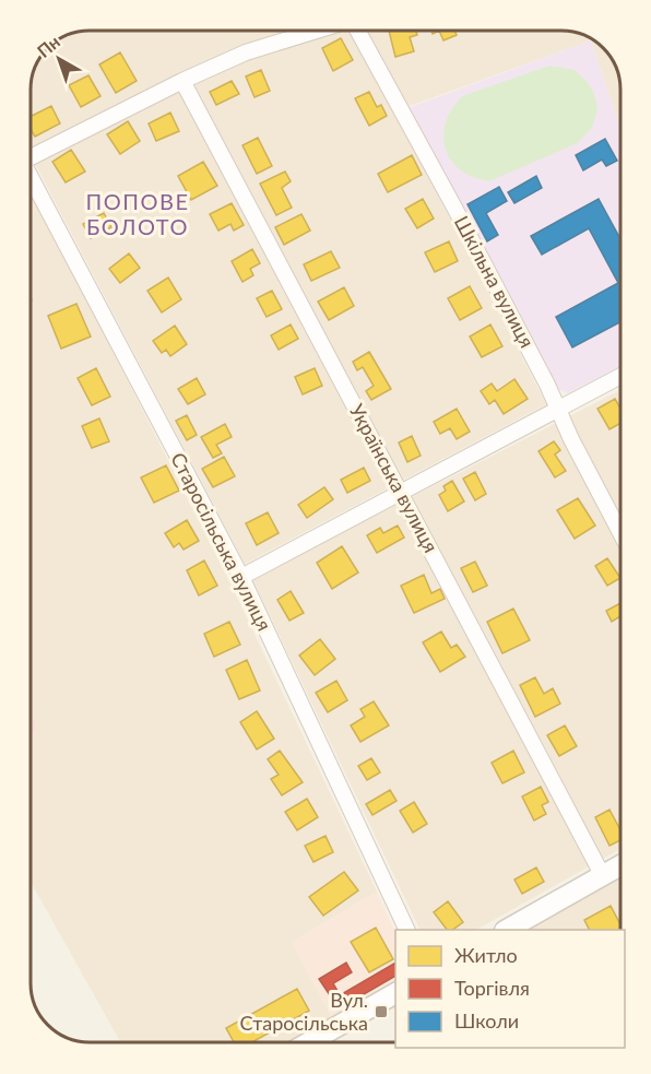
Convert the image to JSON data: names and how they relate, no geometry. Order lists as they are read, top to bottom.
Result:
{
  "streets": {
    "street": ["Шкільна вулиця", "Українська вулиця", "Старосільська вулиця"]
  },
  "districts": ["ПОПОВЕ БОЛОТО"],
  "places": {
    "transit": ["Вул. Старосільська"]
  },
  "legend": ["Житло", "Торгівля", "Школи"],
  "north": "top left"
}
